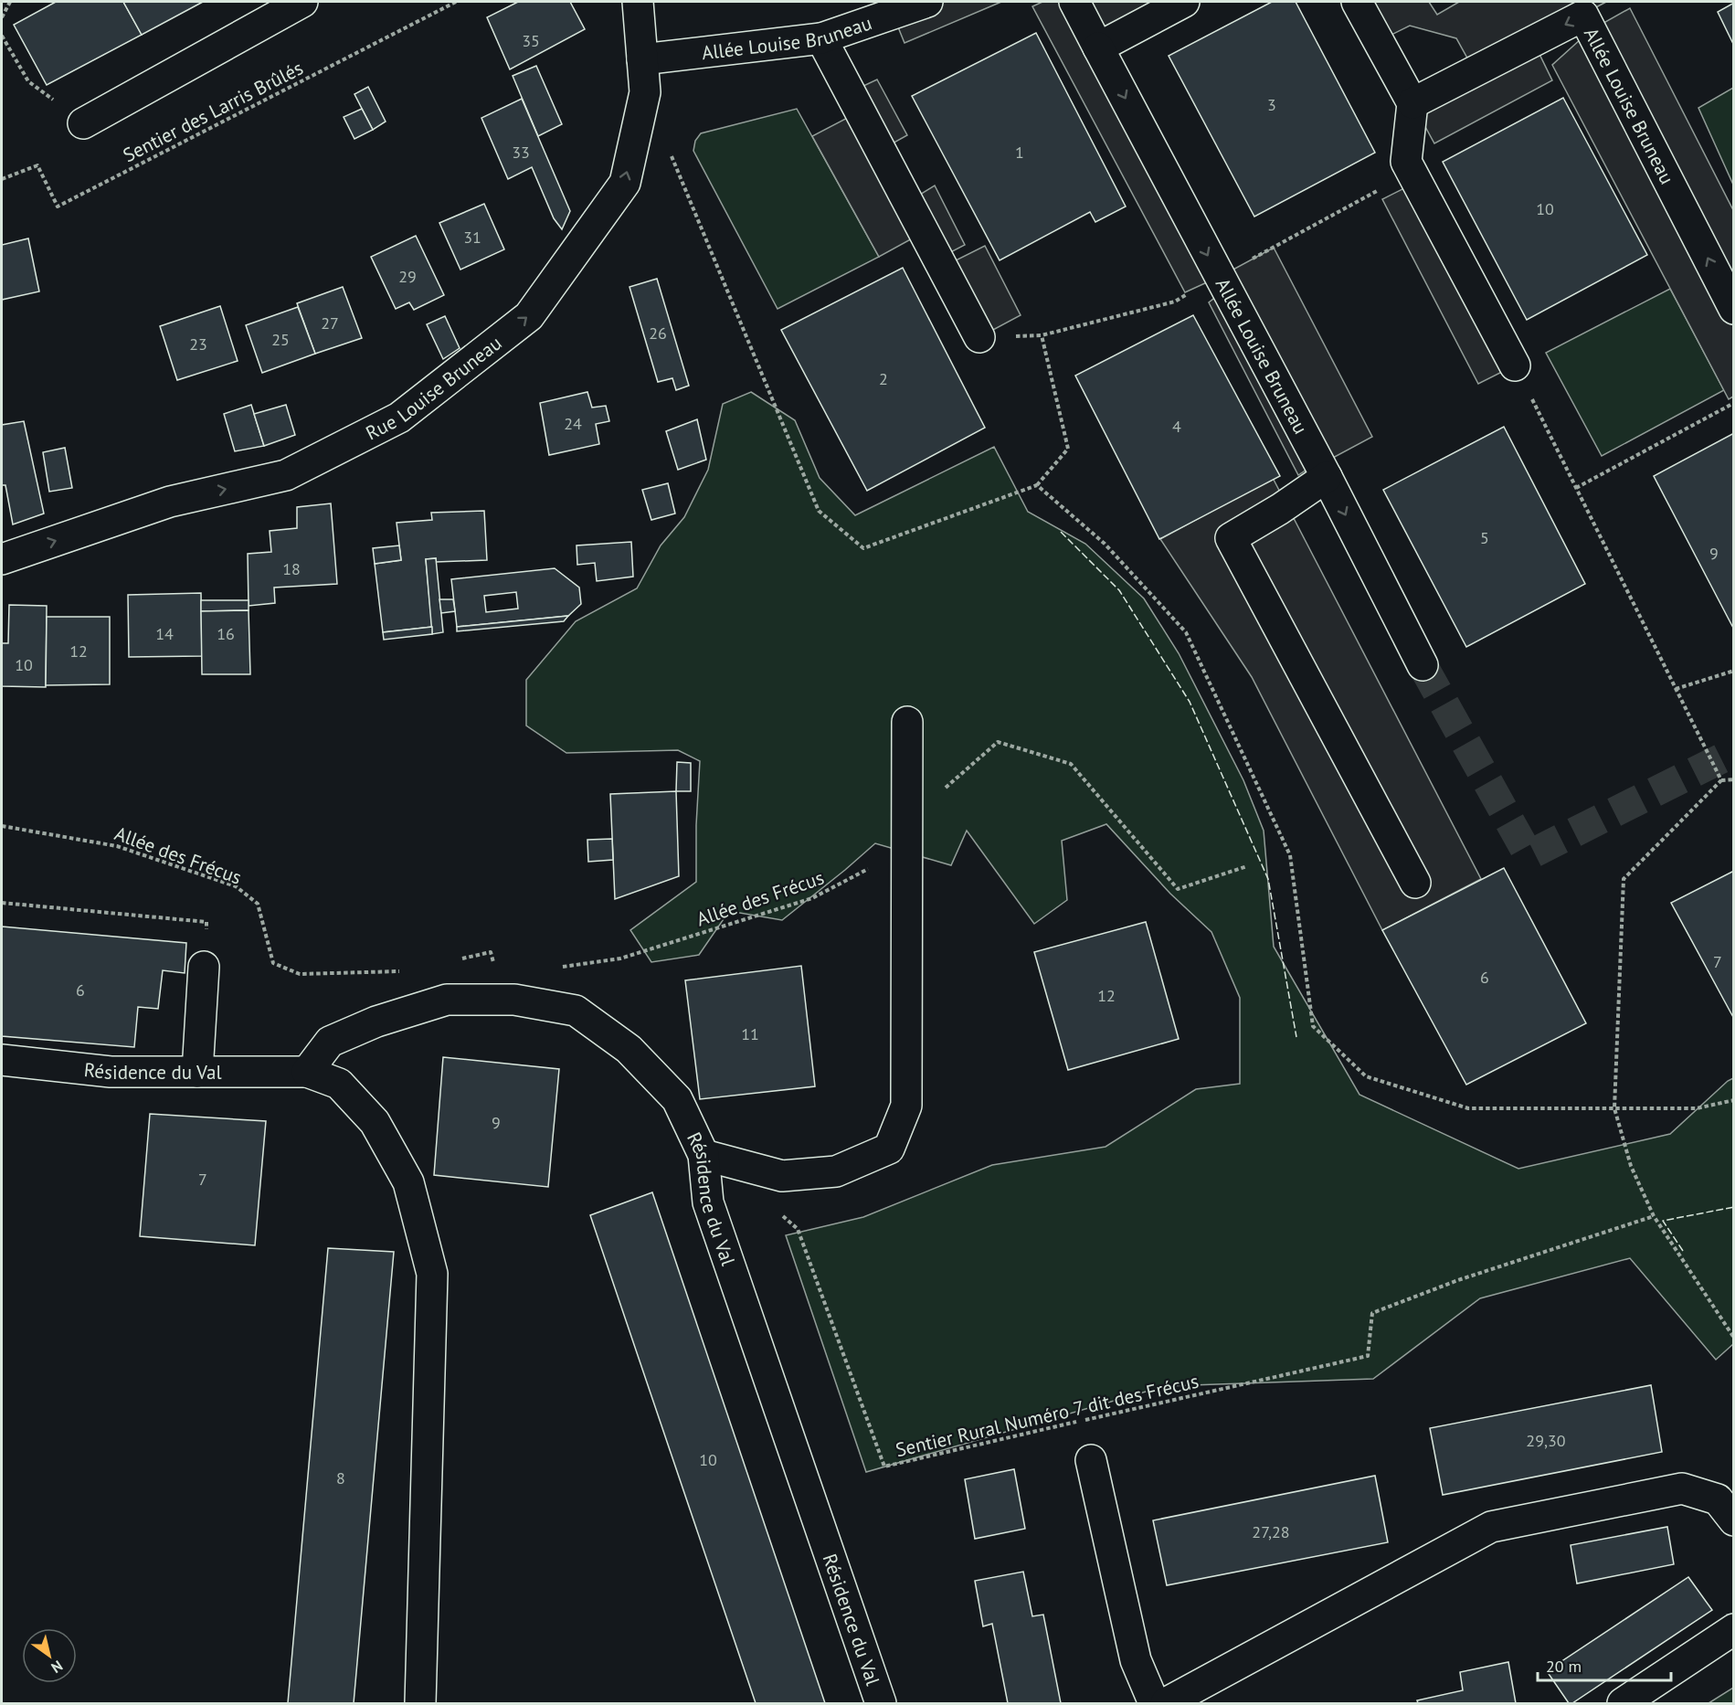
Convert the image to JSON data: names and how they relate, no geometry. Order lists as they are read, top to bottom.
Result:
{
  "streets": {
    "street": ["Allée Louise Bruneau", "Rue Louise Bruneau", "Résidence du Val"],
    "path": ["Sentier des Larris Brûlés", "Allée des Frécus", "Sentier Rural Numéro 7 dit des Frécus"]
  },
  "crossings": [
    ["Allée Louise Bruneau", "Rue Louise Bruneau"]
  ],
  "one_way": ["Rue Louise Bruneau"],
  "house_numbers": [
    "35",
    "3",
    "33",
    "1",
    "10",
    "31",
    "29",
    "27",
    "26",
    "25",
    "23",
    "2",
    "24",
    "4",
    "5",
    "9",
    "18",
    "14",
    "16",
    "12",
    "10",
    "7",
    "6",
    "6",
    "12",
    "11",
    "9",
    "7",
    "29,30",
    "10",
    "8",
    "27,28"
  ],
  "scale_bar": "20 m",
  "north": "bottom right"
}
